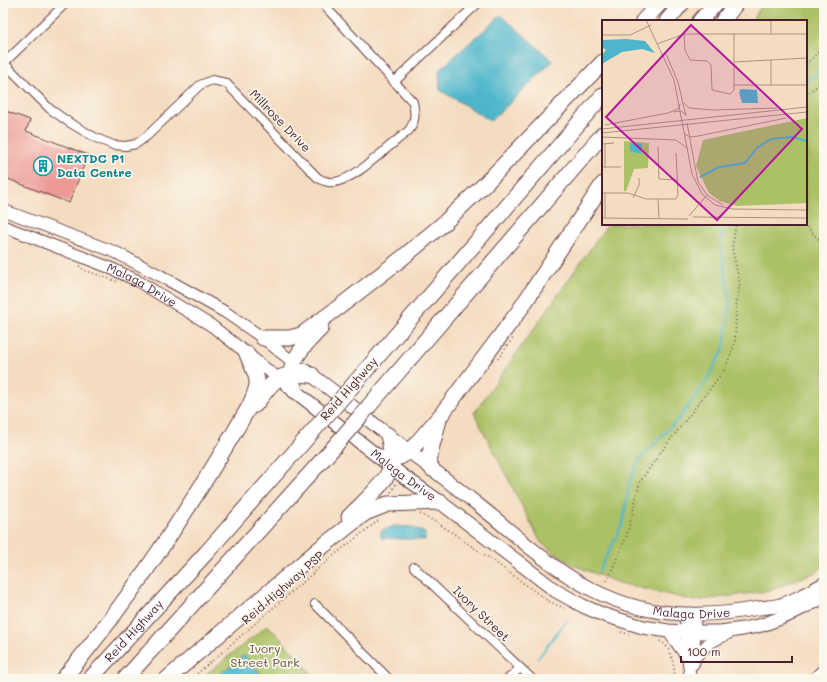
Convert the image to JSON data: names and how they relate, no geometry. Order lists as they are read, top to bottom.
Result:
{
  "streets": {
    "highway": ["Reid Highway"],
    "main road": ["Malaga Drive"],
    "street": ["Millrose Drive", "Ivory Street"],
    "path": ["Reid Highway PSP"]
  },
  "parks": ["Ivory Street Park"],
  "places": {
    "building": ["NEXTDC P1 Data Centre"]
  },
  "scale_bar": "100 m"
}
